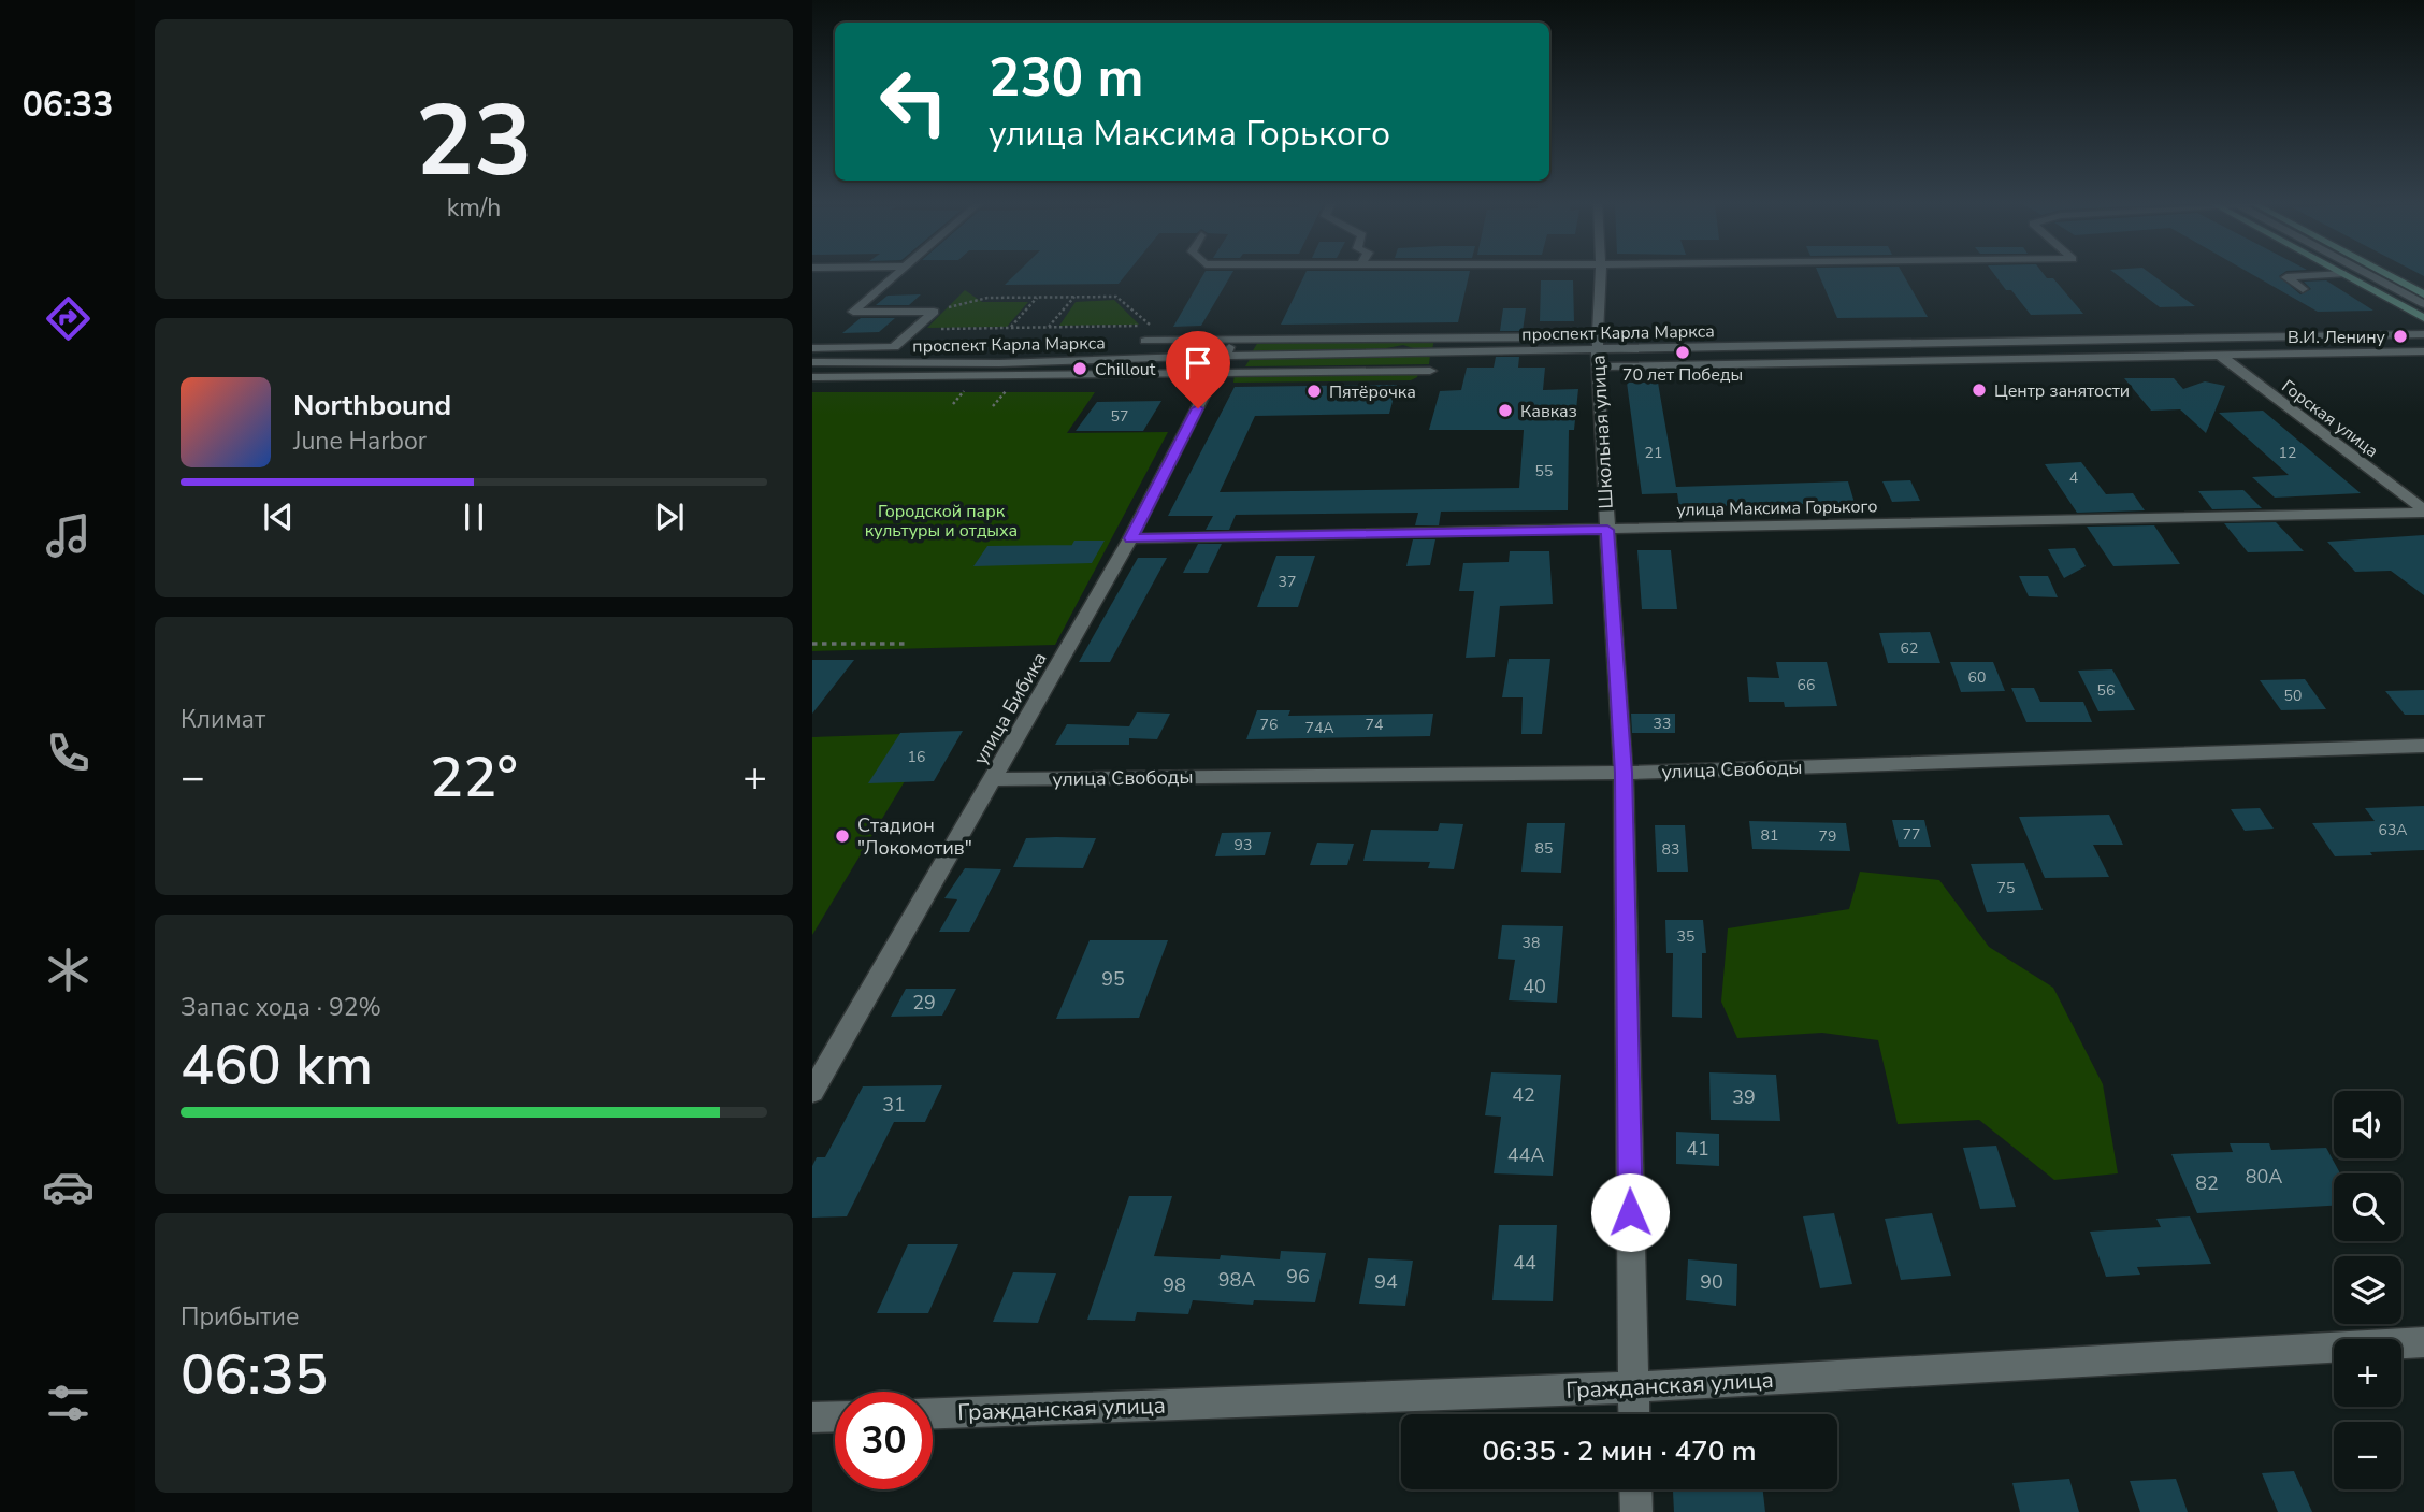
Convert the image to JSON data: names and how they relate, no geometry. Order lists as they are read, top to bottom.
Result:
{
  "streets": {
    "street": [
      "проспект Карла Маркса",
      "Горская улица",
      "Школьная улица",
      "улица Максима Горького",
      "улица Бибика",
      "улица Свободы",
      "Гражданская улица"
    ]
  },
  "crossings": [
    ["проспект Карла Маркса", "Горская улица"],
    ["проспект Карла Маркса", "Школьная улица"],
    ["проспект Карла Маркса", "улица Бибика"],
    ["Горская улица", "улица Максима Горького"],
    ["Школьная улица", "улица Максима Горького"],
    ["Школьная улица", "улица Свободы"],
    ["Школьная улица", "Гражданская улица"],
    ["улица Максима Горького", "улица Бибика"],
    ["улица Бибика", "улица Свободы"]
  ],
  "parks": ["Городской парк культуры и отдыха"],
  "places": [
    "В.И. Ленину",
    "70 лет Победы",
    "Chillout",
    "Центр занятости",
    "Пятёрочка",
    "Кавказ",
    "Стадион \"Локомотив\""
  ],
  "house_numbers": [
    "57",
    "21",
    "12",
    "55",
    "4",
    "37",
    "62",
    "60",
    "66",
    "56",
    "50",
    "33",
    "76",
    "74",
    "74А",
    "16",
    "63А",
    "77",
    "81",
    "79",
    "93",
    "85",
    "83",
    "75",
    "35",
    "38",
    "95",
    "40",
    "29",
    "42",
    "39",
    "31",
    "41",
    "44А",
    "80А",
    "82",
    "44",
    "96",
    "98А",
    "94",
    "90",
    "98"
  ],
  "page": {
    "tabs": "06:33",
    "tile": [
      ["23", "km/h"],
      "Климат",
      ["Запас хода · 92%", "460 km"],
      ["Прибытие", "06:35"]
    ],
    "turn": ["230 m", "улица Максима Горького"],
    "song": ["Northbound", "June Harbor"],
    "heat": ["−", "22°", "+"],
    "map_buttons": ["+", "−"],
    "limit": "30",
    "trip": "06:35 · 2 мин · 470 m"
  }
}
